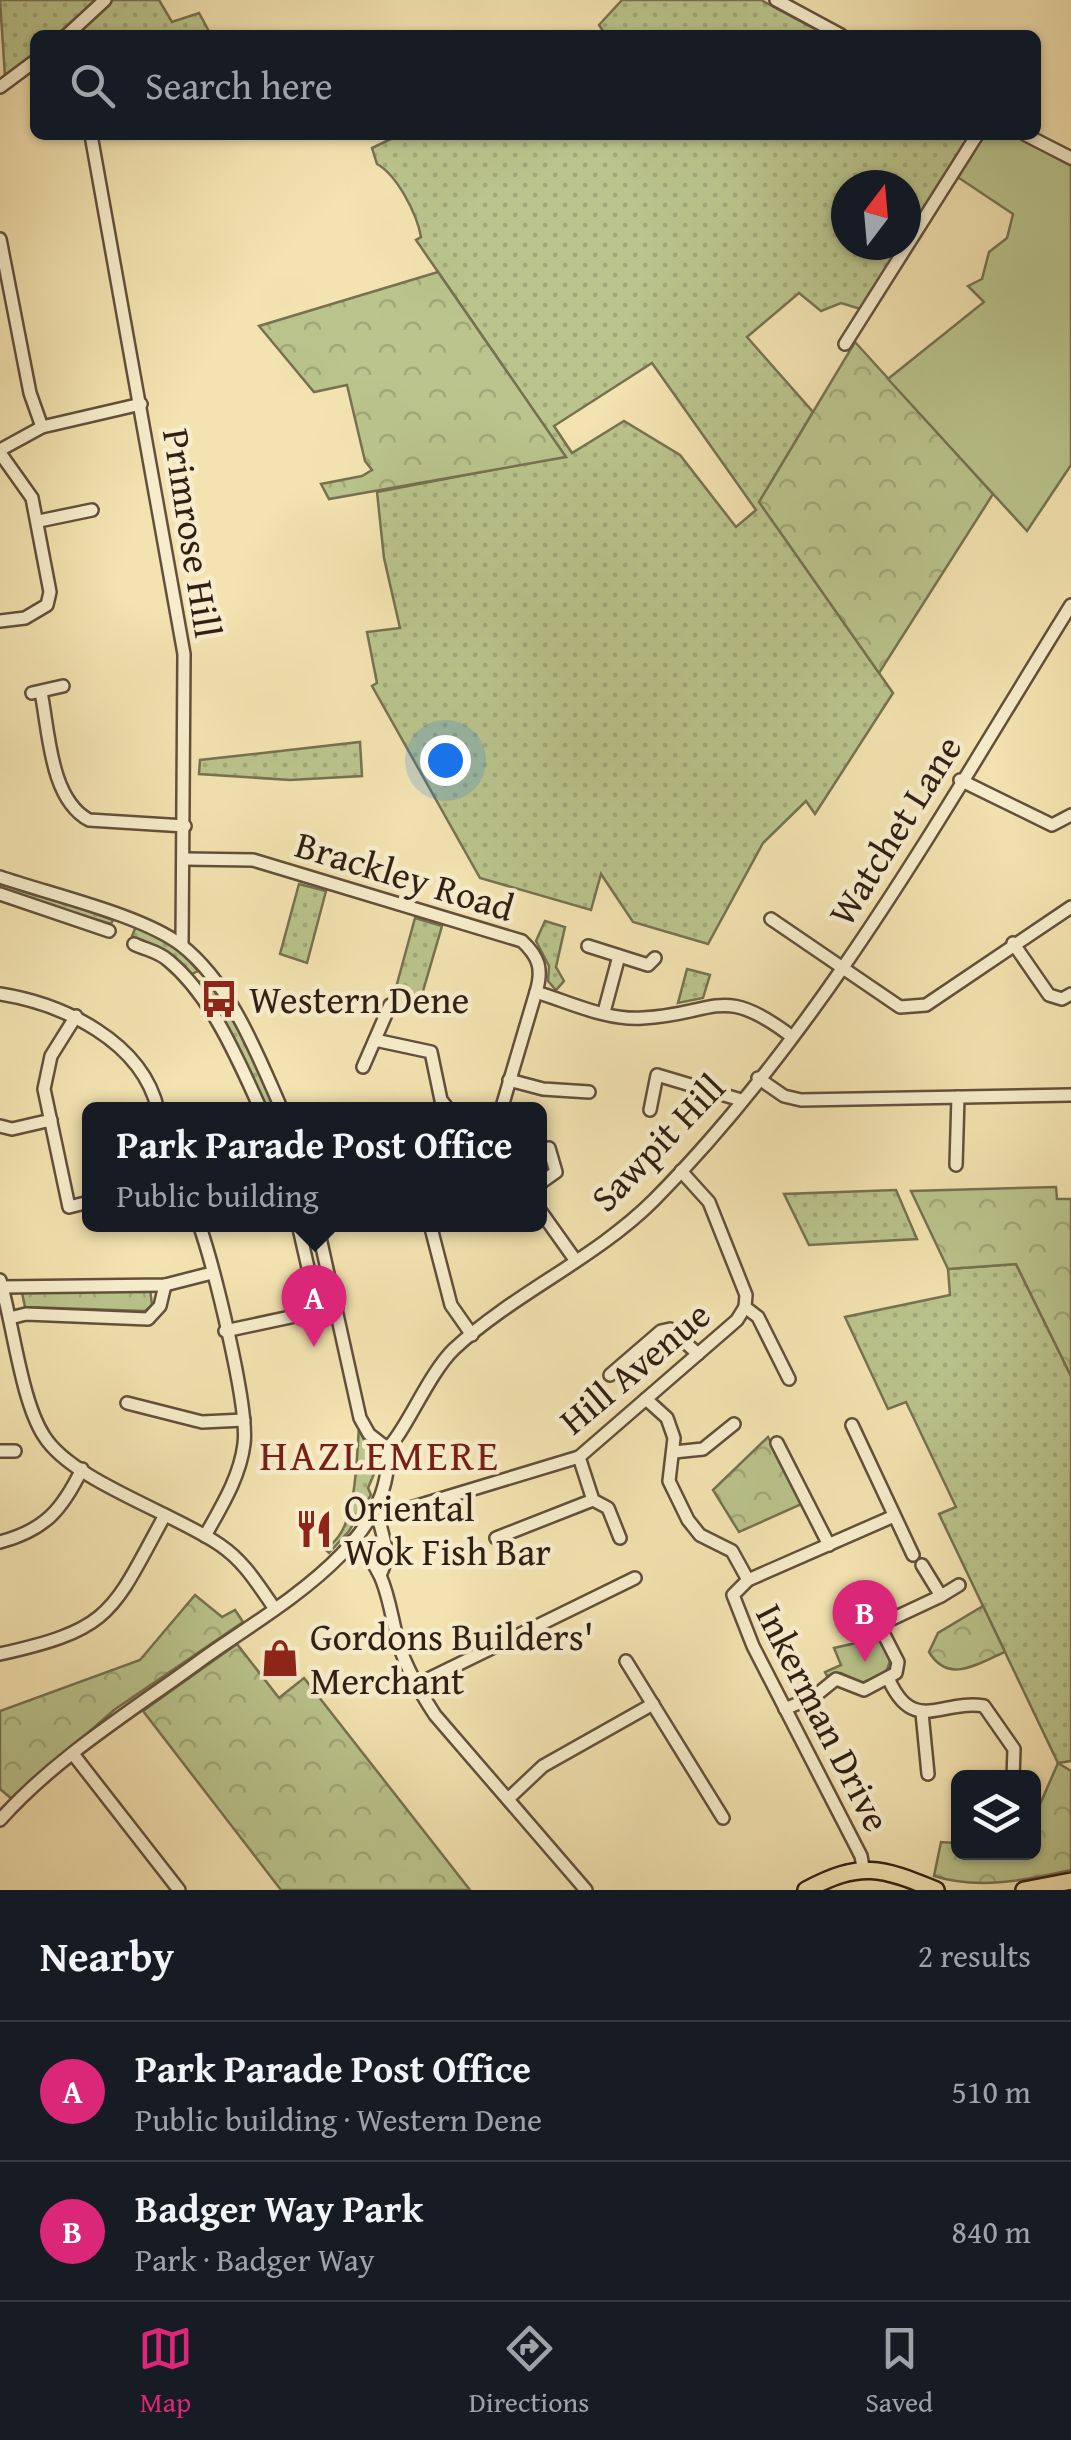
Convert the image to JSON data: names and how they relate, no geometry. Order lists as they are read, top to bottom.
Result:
{
  "streets": {
    "street": [
      "Primrose Hill",
      "Watchet Lane",
      "Brackley Road",
      "Sawpit Hill",
      "Hill Avenue",
      "Inkerman Drive"
    ]
  },
  "crossings": [
    ["Primrose Hill", "Brackley Road"],
    ["Watchet Lane", "Sawpit Hill"]
  ],
  "districts": ["HAZLEMERE"],
  "places": {
    "bus stop": ["Western Dene"],
    "restaurant": ["Oriental Wok Fish Bar"],
    "shop": ["Gordons Builders' Merchant"]
  },
  "north": "top",
  "page": {
    "search": "Search here",
    "popup": ["Park Parade Post Office", "Public building"],
    "pins": ["A", "B"],
    "heading": ["Nearby", "2 results"],
    "list": [
      {
        "mark": "A",
        "name": "Park Parade Post Office",
        "note": "Public building · Western Dene",
        "value": "510 m"
      },
      {
        "mark": "B",
        "name": "Badger Way Park",
        "note": "Park · Badger Way",
        "value": "840 m"
      }
    ],
    "nav": ["Map", "Directions", "Saved"]
  }
}
